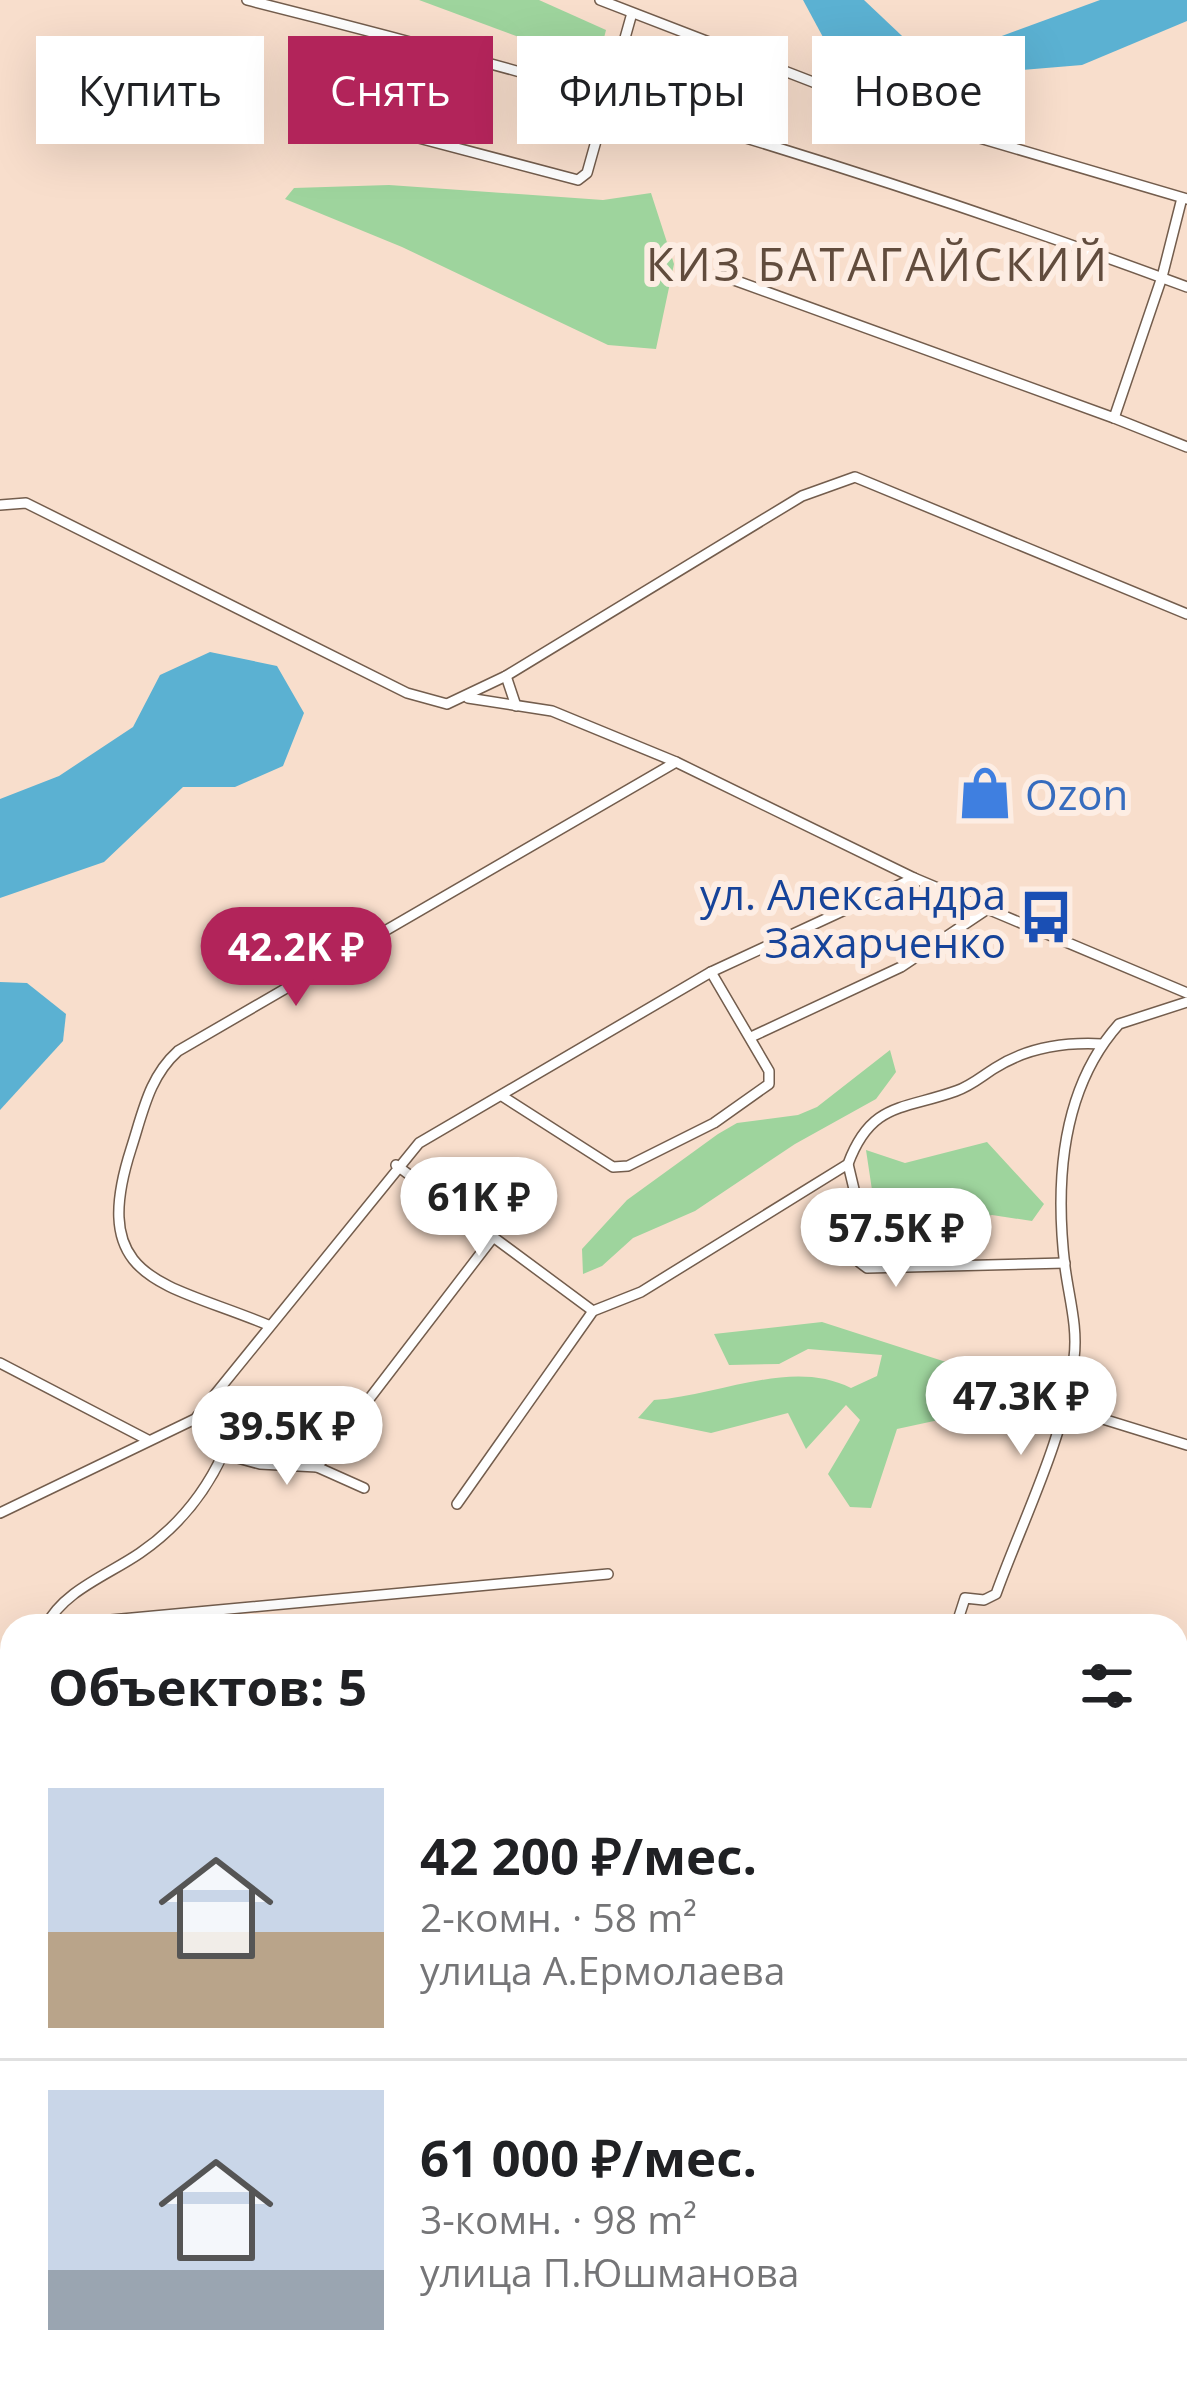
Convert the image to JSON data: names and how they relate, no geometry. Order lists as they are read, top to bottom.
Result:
{
  "districts": ["КИЗ БАТАГАЙСКИЙ"],
  "places": {
    "shop": ["Ozon"],
    "bus stop": ["ул. Александра Захарченко"]
  },
  "page": {
    "chip": [
      "Купить",
      "Снять",
      "Фильтры",
      "Новое"
    ],
    "price": [
      "42.2K ₽",
      "61K ₽",
      "57.5K ₽",
      "47.3K ₽",
      "39.5K ₽"
    ],
    "heading": "Объектов: 5",
    "list": [
      {
        "name": "42 200 ₽/мес.",
        "note": "2-комн. · 58 m² · улица А.Ермолаева"
      },
      {
        "name": "61 000 ₽/мес.",
        "note": "3-комн. · 98 m² · улица П.Юшманова"
      }
    ]
  }
}
